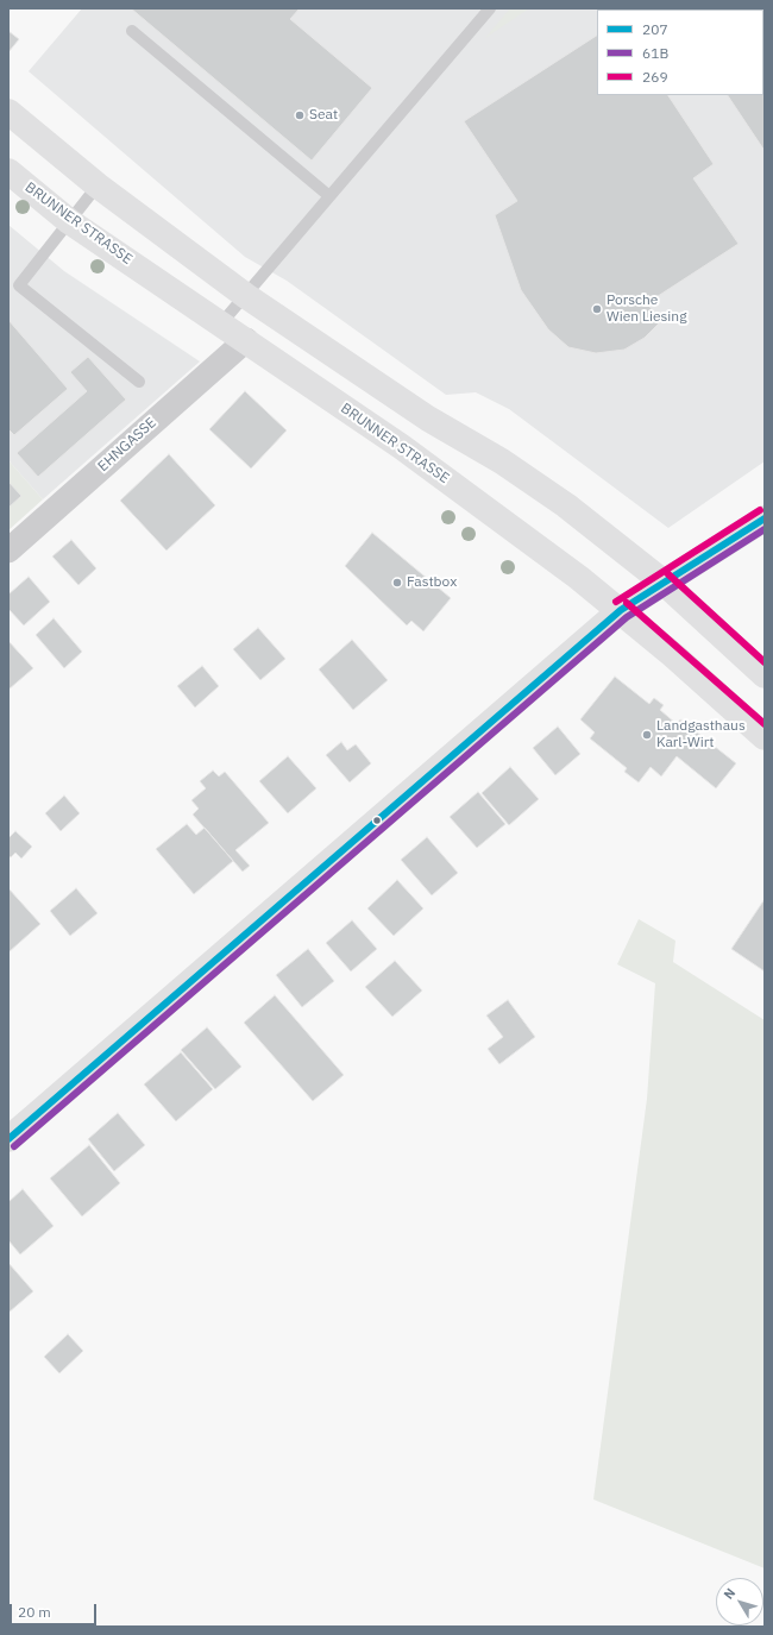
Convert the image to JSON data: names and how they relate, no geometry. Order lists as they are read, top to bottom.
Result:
{
  "streets": {
    "main road": ["BRUNNER STRASSE"],
    "street": ["EHNGASSE"]
  },
  "crossings": [
    ["BRUNNER STRASSE", "EHNGASSE"]
  ],
  "places": [
    "Seat",
    "Porsche Wien Liesing",
    "Fastbox",
    "Landgasthaus Karl-Wirt"
  ],
  "lines": ["transit line 269", "transit line 207", "transit line 61B"],
  "legend": ["207", "61B", "269"],
  "scale_bar": "20 m",
  "north": "top left"
}
